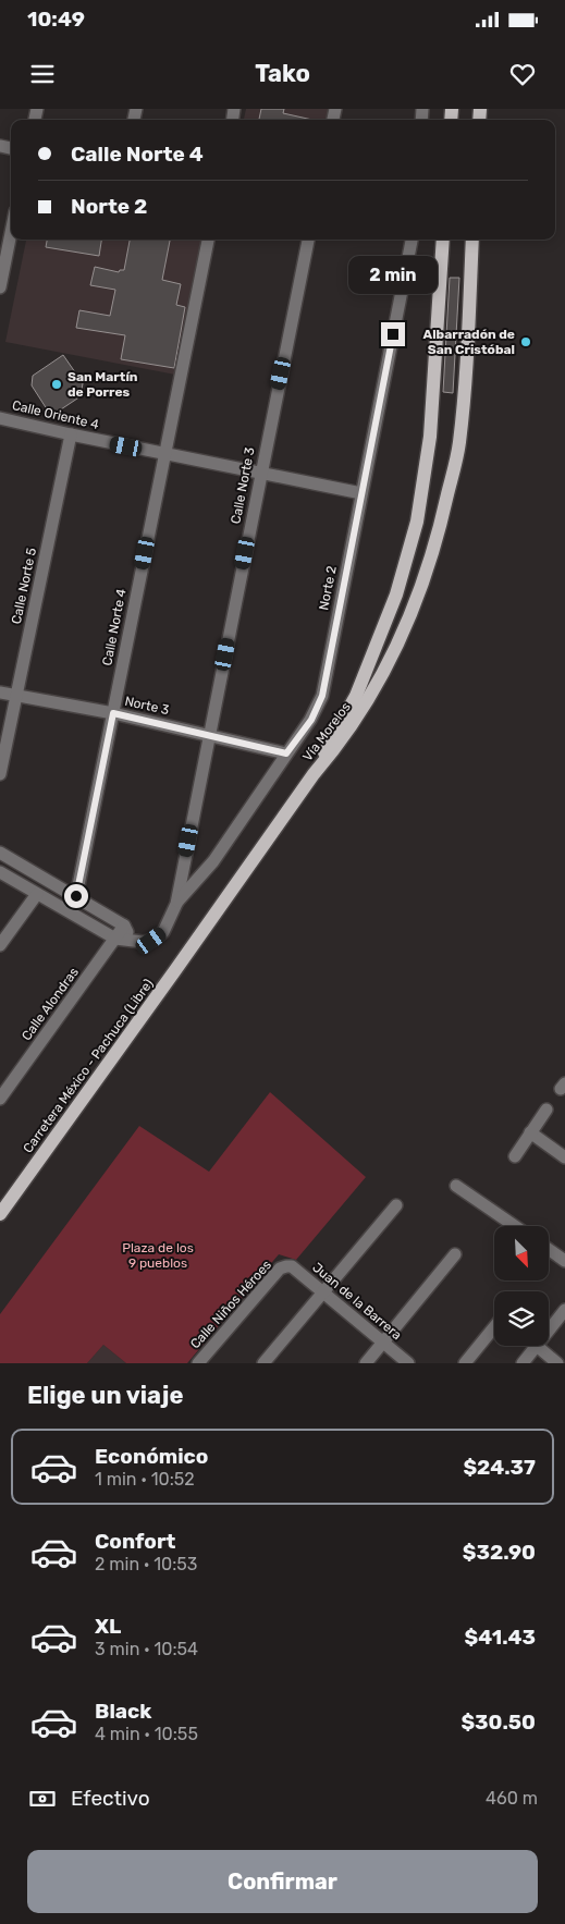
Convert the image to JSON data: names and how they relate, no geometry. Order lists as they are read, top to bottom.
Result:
{
  "streets": {
    "main road": ["Vía Morelos", "Carretera México - Pachuca (Libre)"],
    "street": [
      "Calle Oriente 4",
      "Calle Norte 3",
      "Calle Norte 5",
      "Norte 2",
      "Calle Norte 4",
      "Norte 3",
      "Calle Alondras",
      "Juan de la Barrera",
      "Calle Niños Héroes"
    ]
  },
  "crossings": [
    ["Calle Oriente 4", "Calle Norte 3"],
    ["Calle Oriente 4", "Calle Norte 5"],
    ["Calle Oriente 4", "Norte 2"],
    ["Calle Oriente 4", "Calle Norte 4"],
    ["Calle Norte 3", "Norte 2"],
    ["Calle Norte 3", "Norte 3"],
    ["Calle Norte 3", "Calle Alondras"],
    ["Calle Norte 5", "Norte 3"],
    ["Norte 2", "Norte 3"],
    ["Calle Norte 4", "Norte 3"],
    ["Vía Morelos", "Carretera México - Pachuca (Libre)"],
    ["Juan de la Barrera", "Calle Niños Héroes"]
  ],
  "parks": ["Plaza de los 9 pueblos"],
  "places": ["Albarradón de San Cristóbal", "San Martín de Porres"],
  "north": "bottom right",
  "page": {
    "status": "10:49",
    "header": "Tako",
    "banner": ["Calle Norte 4", "Norte 2"],
    "bubble": "2 min",
    "heading": "Elige un viaje",
    "list": [
      {
        "name": "Económico",
        "note": "1 min · 10:52",
        "value": "$24.37"
      },
      {
        "name": "Confort",
        "note": "2 min · 10:53",
        "value": "$32.90"
      },
      {
        "name": "XL",
        "note": "3 min · 10:54",
        "value": "$41.43"
      },
      {
        "name": "Black",
        "note": "4 min · 10:55",
        "value": "$30.50"
      }
    ],
    "pay": ["Efectivo", "460 m"],
    "buttons": "Confirmar"
  }
}
